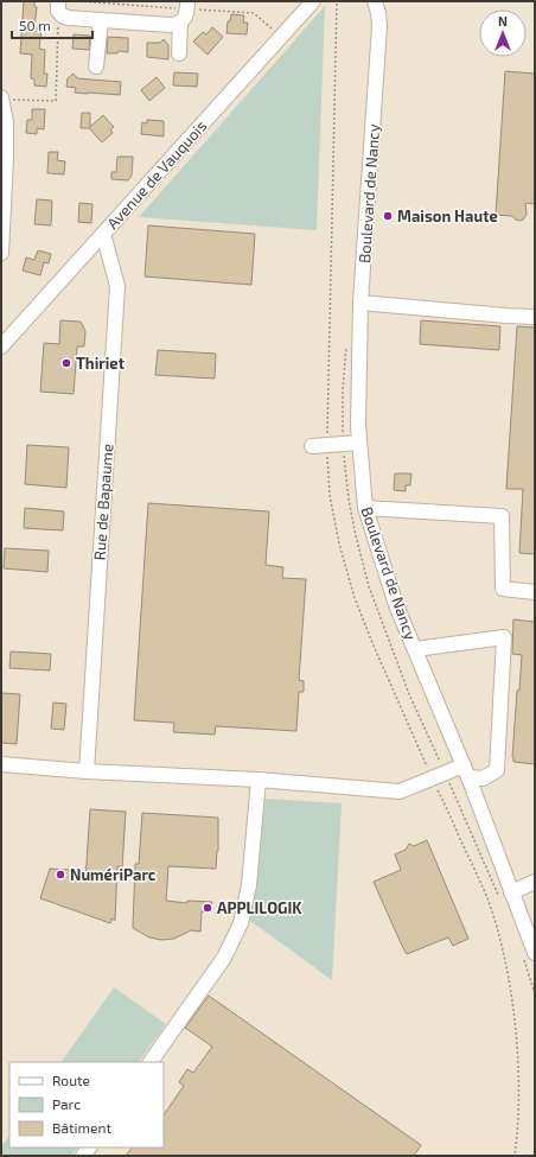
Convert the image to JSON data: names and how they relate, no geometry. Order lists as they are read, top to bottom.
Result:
{
  "streets": {
    "street": ["Avenue de Vauquois", "Boulevard de Nancy", "Rue de Bapaume"]
  },
  "crossings": [
    ["Avenue de Vauquois", "Rue de Bapaume"]
  ],
  "places": [
    "Maison Haute",
    "Thiriet",
    "NumériParc",
    "APPLILOGIK"
  ],
  "legend": ["Route", "Parc", "Bâtiment"],
  "scale_bar": "50 m",
  "north": "top"
}
